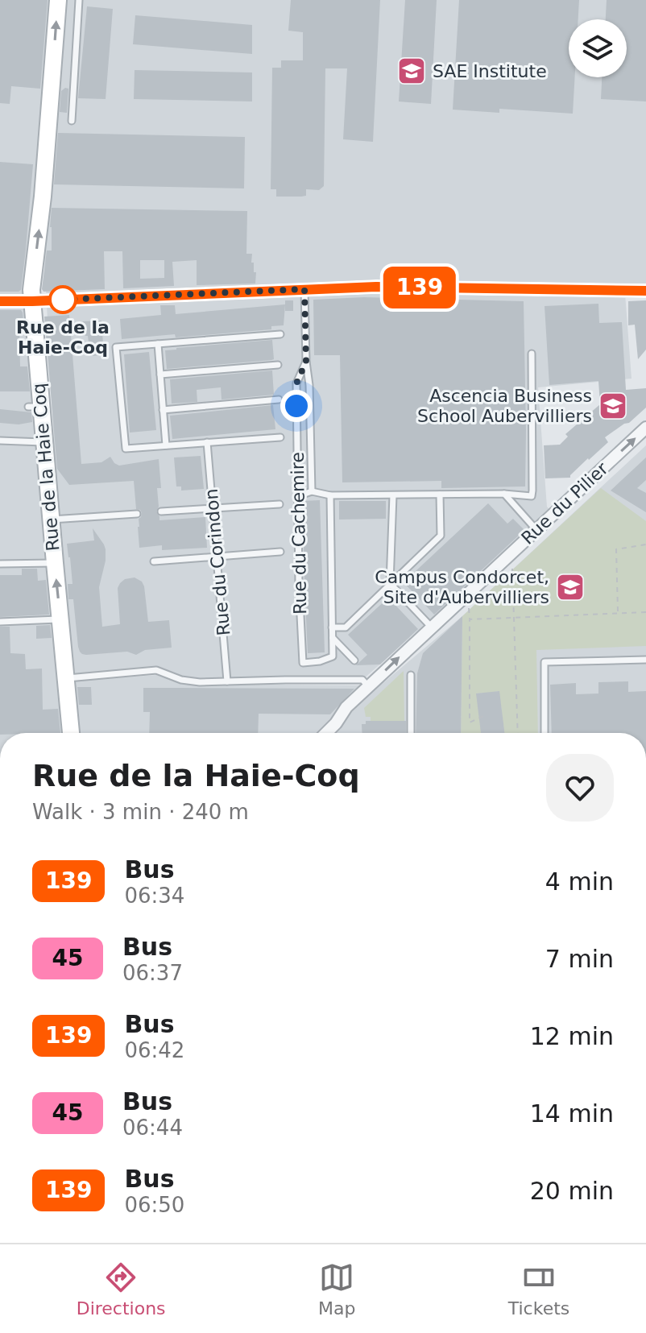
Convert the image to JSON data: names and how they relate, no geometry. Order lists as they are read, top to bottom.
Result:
{
  "streets": {
    "main road": ["Rue de la Haie Coq"],
    "street": ["Rue du Pilier"],
    "lane": ["Rue du Cachemire", "Rue du Corindon"]
  },
  "one_way": ["Rue de la Haie Coq", "Rue du Pilier"],
  "places": {
    "school or university": ["SAE Institute", "Ascencia Business School Aubervilliers", "Campus Condorcet, Site d'Aubervilliers"],
    "other": ["Rue de la Haie-Coq"]
  },
  "lines": ["bus line 139"],
  "page": {
    "on_map": "139",
    "heading": ["Rue de la Haie-Coq", "Walk · 3 min · 240 m"],
    "list": [
      {
        "mark": "139",
        "name": "Bus",
        "note": "06:34",
        "value": "4 min"
      },
      {
        "mark": "45",
        "name": "Bus",
        "note": "06:37",
        "value": "7 min"
      },
      {
        "mark": "139",
        "name": "Bus",
        "note": "06:42",
        "value": "12 min"
      },
      {
        "mark": "45",
        "name": "Bus",
        "note": "06:44",
        "value": "14 min"
      },
      {
        "mark": "139",
        "name": "Bus",
        "note": "06:50",
        "value": "20 min"
      }
    ],
    "tabs": ["Directions", "Map", "Tickets"]
  }
}
